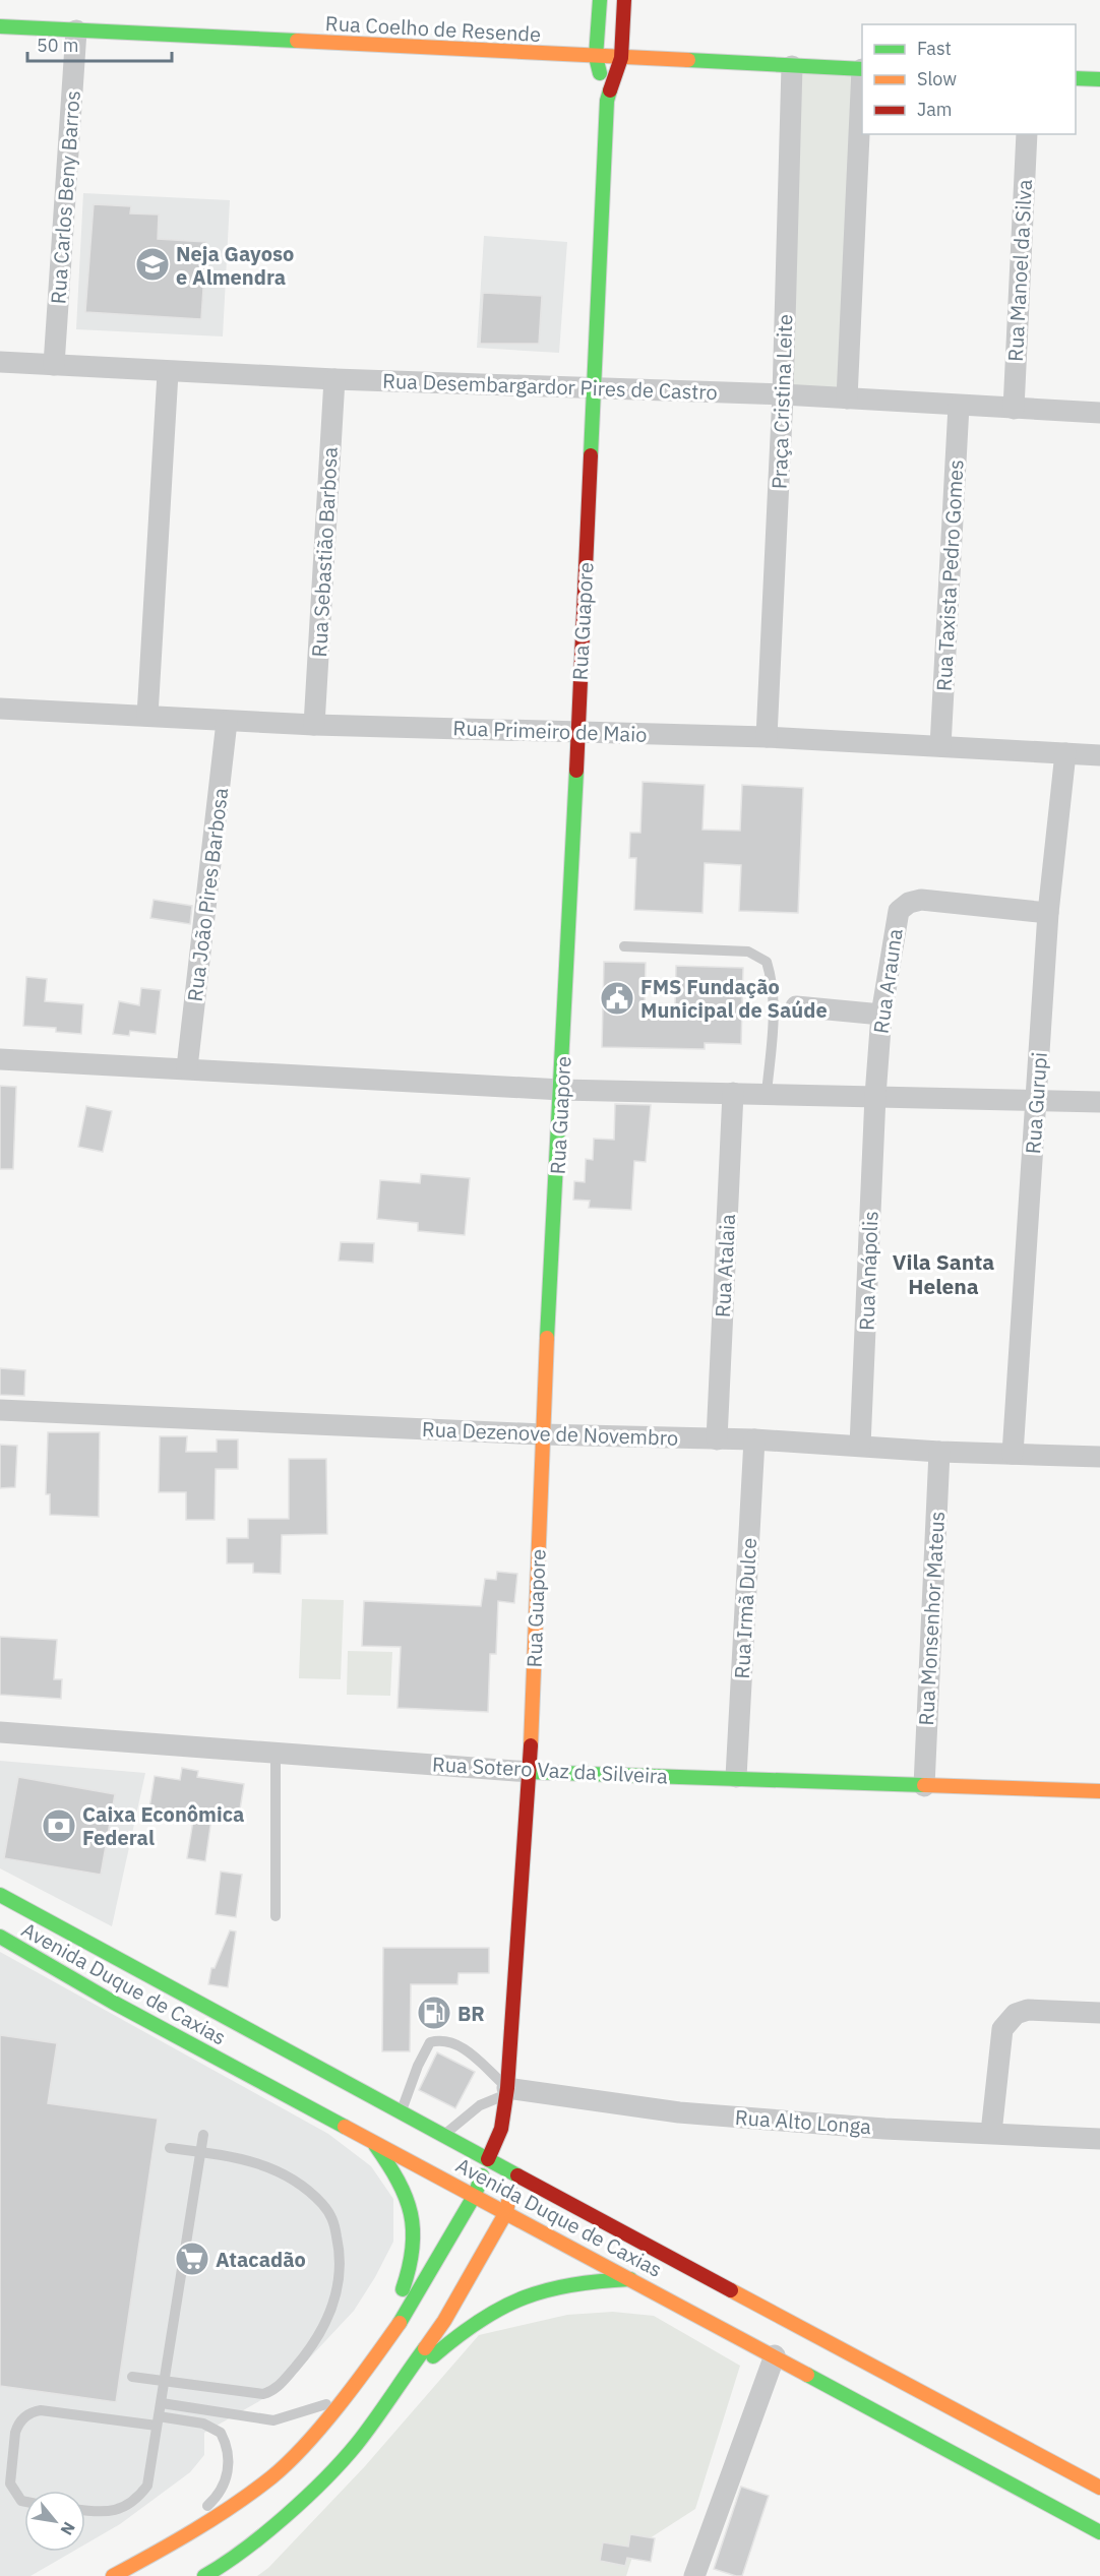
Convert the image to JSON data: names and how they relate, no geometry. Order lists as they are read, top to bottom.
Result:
{
  "streets": {
    "main road": [
      "Rua Coelho de Resende",
      "Rua Guapore",
      "Rua Sotero Vaz da Silveira",
      "Avenida Duque de Caxias"
    ],
    "street": [
      "Rua Carlos Beny Barros",
      "Rua Manoel da Silva",
      "Rua Desembargardor Pires de Castro",
      "Praça Cristina Leite",
      "Rua Sebastião Barbosa",
      "Rua Taxista Pedro Gomes",
      "Rua Primeiro de Maio",
      "Rua João Pires Barbosa",
      "Rua Arauna",
      "Rua Gurupi",
      "Rua Atalaia",
      "Rua Anápolis",
      "Rua Dezenove de Novembro",
      "Rua Irmã Dulce",
      "Rua Monsenhor Mateus",
      "Rua Alto Longa"
    ]
  },
  "crossings": [
    ["Rua Coelho de Resende", "Rua Carlos Beny Barros"],
    ["Rua Coelho de Resende", "Praça Cristina Leite"],
    ["Rua Coelho de Resende", "Rua Guapore"],
    ["Rua Carlos Beny Barros", "Rua Desembargardor Pires de Castro"],
    ["Rua Manoel da Silva", "Rua Desembargardor Pires de Castro"],
    ["Rua Desembargardor Pires de Castro", "Praça Cristina Leite"],
    ["Rua Desembargardor Pires de Castro", "Rua Sebastião Barbosa"],
    ["Rua Desembargardor Pires de Castro", "Rua Taxista Pedro Gomes"],
    ["Rua Desembargardor Pires de Castro", "Rua Guapore"],
    ["Praça Cristina Leite", "Rua Primeiro de Maio"],
    ["Rua Sebastião Barbosa", "Rua Primeiro de Maio"],
    ["Rua Taxista Pedro Gomes", "Rua Primeiro de Maio"],
    ["Rua Guapore", "Rua Primeiro de Maio"],
    ["Rua Guapore", "Rua Dezenove de Novembro"],
    ["Rua Guapore", "Rua Sotero Vaz da Silveira"],
    ["Rua Guapore", "Avenida Duque de Caxias"],
    ["Rua Guapore", "Rua Alto Longa"],
    ["Rua Primeiro de Maio", "Rua João Pires Barbosa"],
    ["Rua Primeiro de Maio", "Rua Gurupi"],
    ["Rua Arauna", "Rua Gurupi"],
    ["Rua Arauna", "Rua Anápolis"],
    ["Rua Gurupi", "Rua Dezenove de Novembro"],
    ["Rua Atalaia", "Rua Dezenove de Novembro"],
    ["Rua Anápolis", "Rua Dezenove de Novembro"],
    ["Rua Dezenove de Novembro", "Rua Irmã Dulce"],
    ["Rua Dezenove de Novembro", "Rua Monsenhor Mateus"],
    ["Rua Irmã Dulce", "Rua Sotero Vaz da Silveira"],
    ["Rua Monsenhor Mateus", "Rua Sotero Vaz da Silveira"]
  ],
  "districts": ["Vila Santa Helena"],
  "places": {
    "school or university": ["Neja Gayoso e Almendra"],
    "public building": ["FMS Fundação Municipal de Saúde"],
    "bank": ["Caixa Econômica Federal"],
    "fuel station": ["BR"],
    "supermarket": ["Atacadão"]
  },
  "legend": ["Fast", "Slow", "Jam"],
  "scale_bar": "50 m",
  "north": "bottom right"
}
